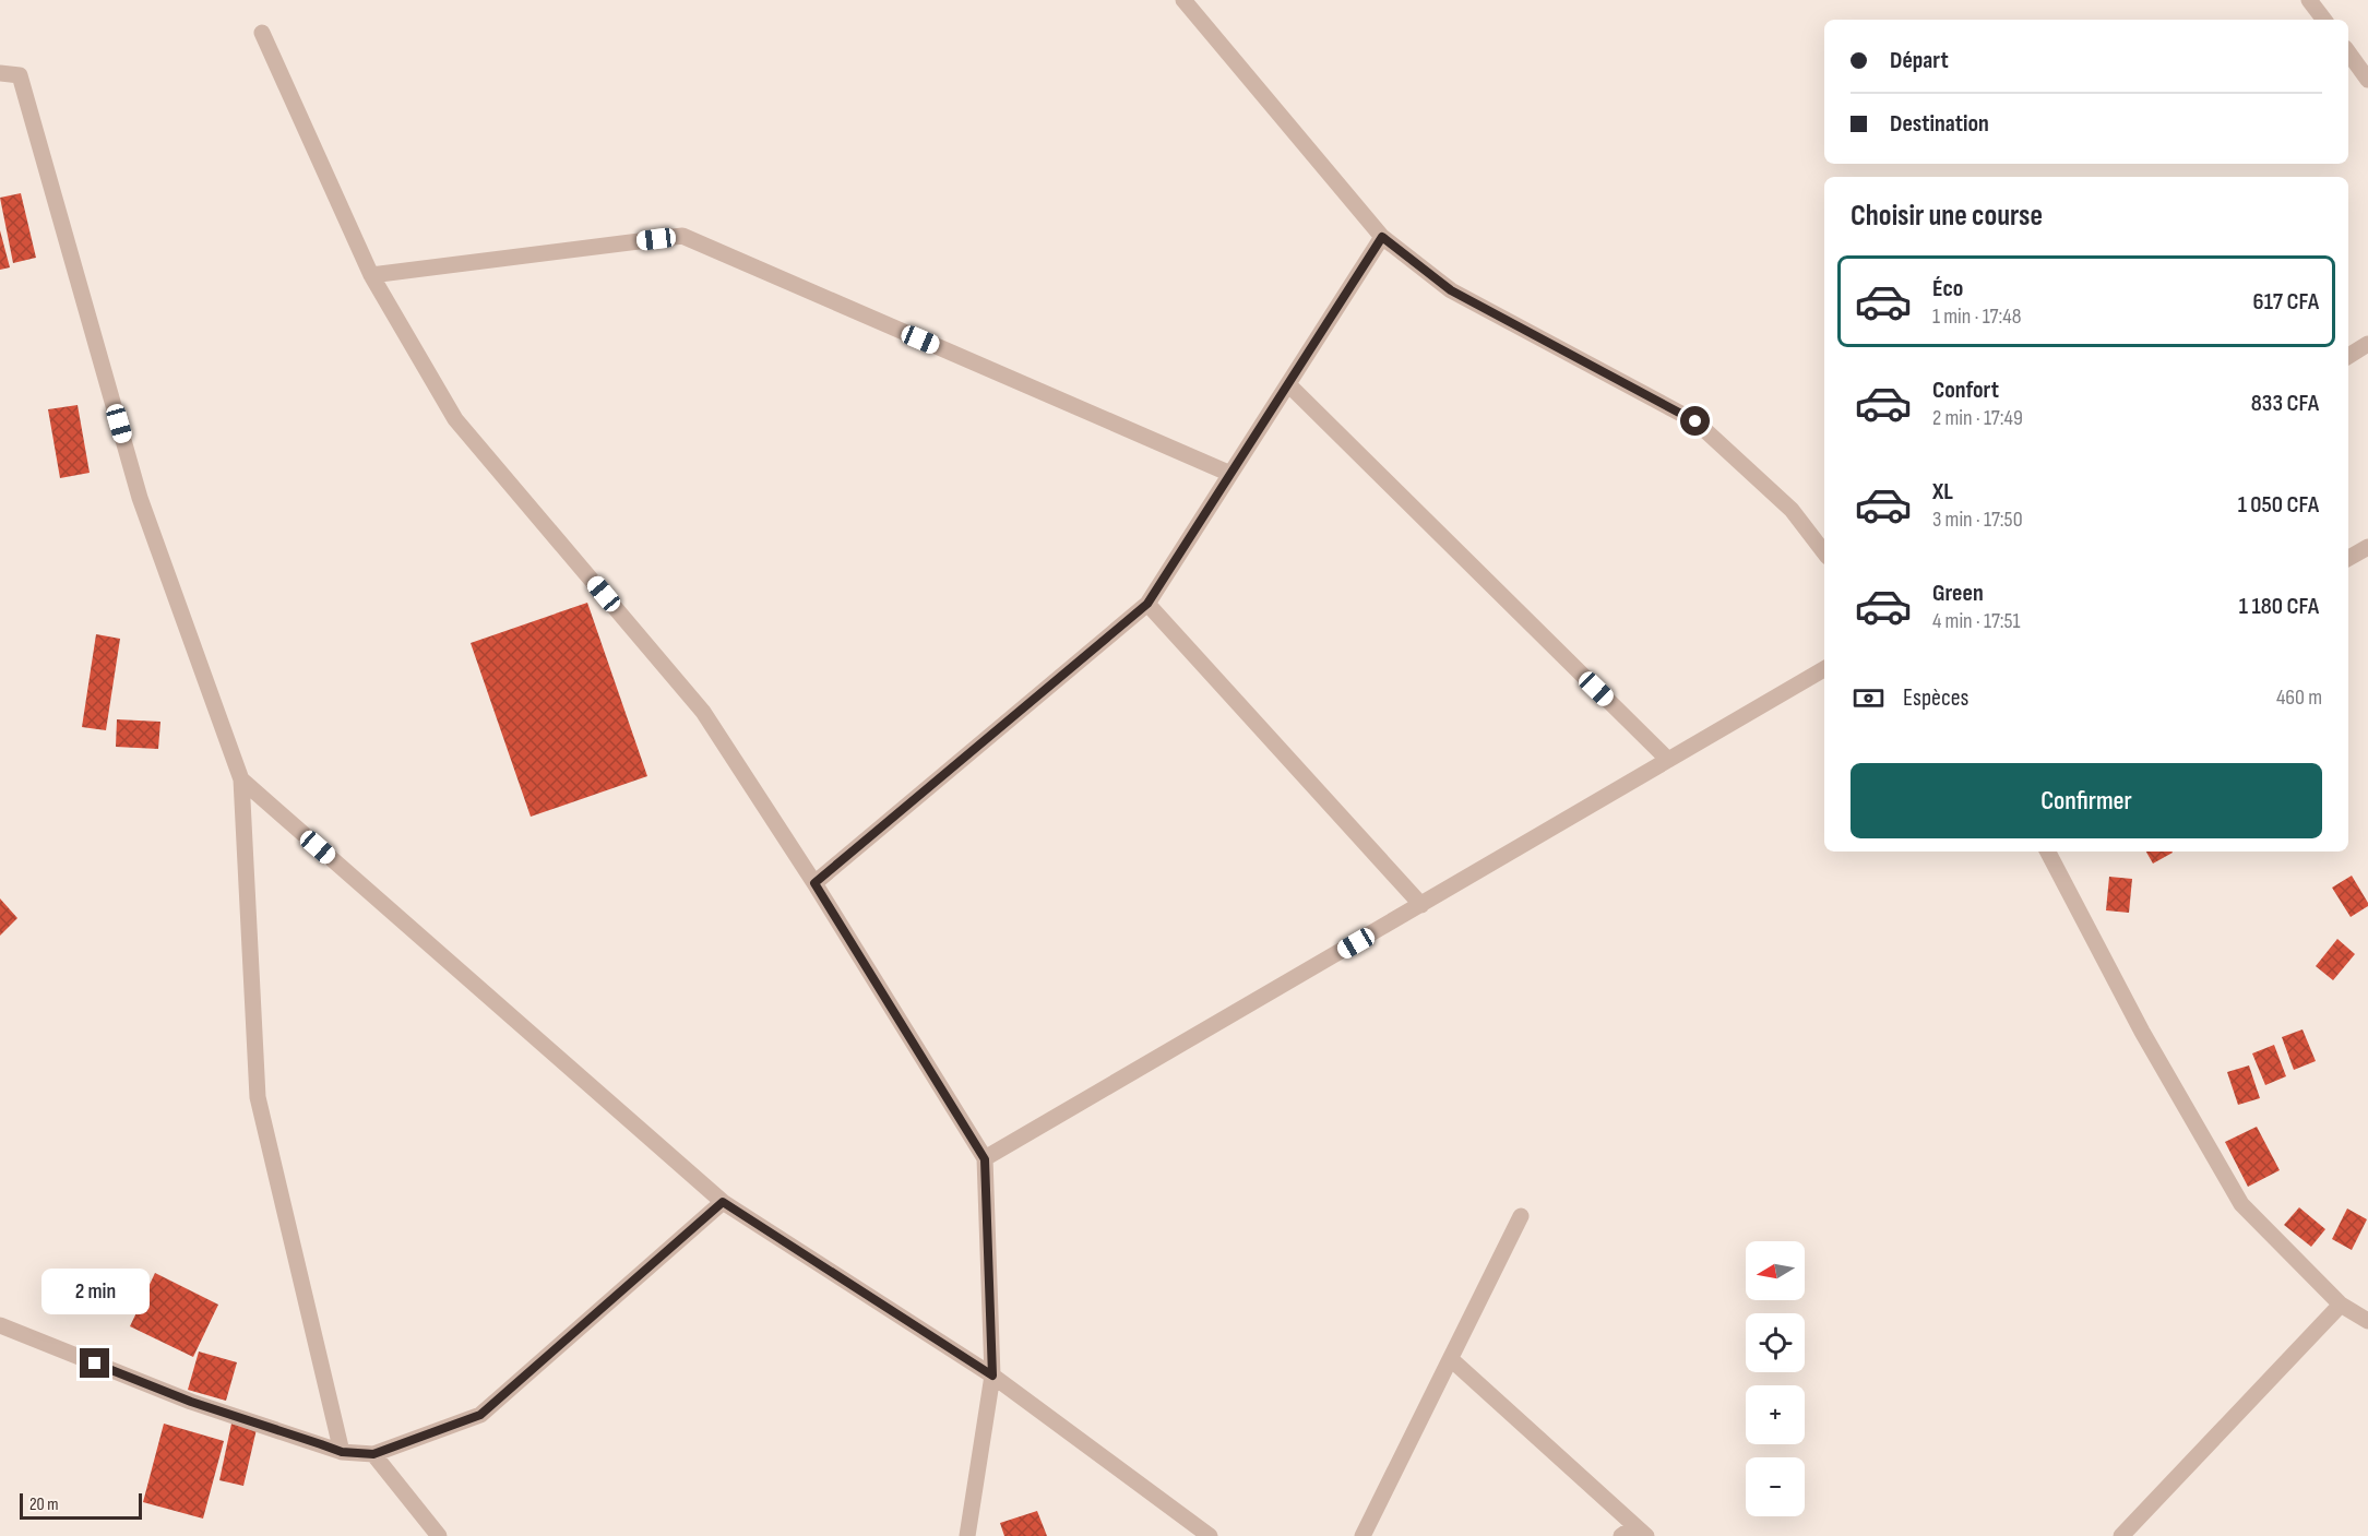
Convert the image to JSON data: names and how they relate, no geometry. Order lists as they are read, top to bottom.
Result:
{
  "scale_bar": "20 m",
  "north": "left",
  "page": {
    "banner": ["Départ", "Destination"],
    "heading": "Choisir une course",
    "list": [
      {
        "name": "Éco",
        "note": "1 min · 17:48",
        "value": "617 CFA"
      },
      {
        "name": "Confort",
        "note": "2 min · 17:49",
        "value": "833 CFA"
      },
      {
        "name": "XL",
        "note": "3 min · 17:50",
        "value": "1 050 CFA"
      },
      {
        "name": "Green",
        "note": "4 min · 17:51",
        "value": "1 180 CFA"
      }
    ],
    "pay": ["Espèces", "460 m"],
    "buttons": "Confirmer",
    "map_buttons": ["+", "−"],
    "bubble": "2 min",
    "scale": "20 m"
  }
}
